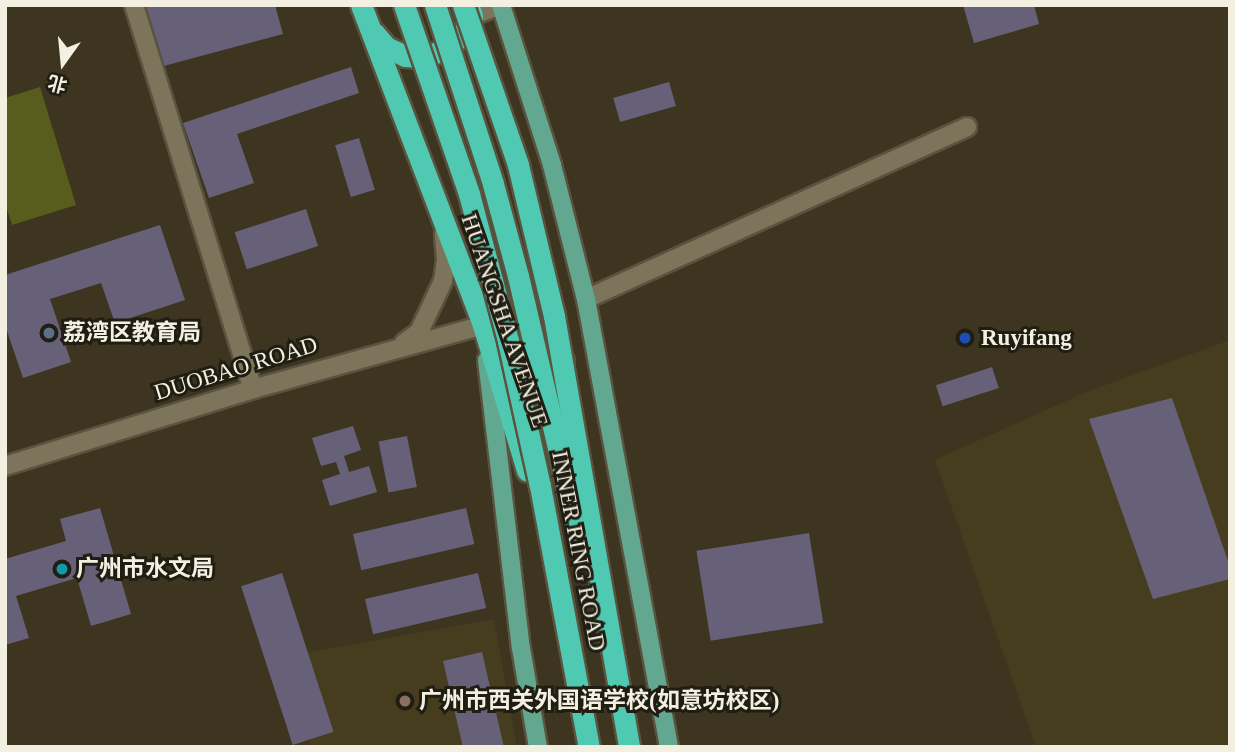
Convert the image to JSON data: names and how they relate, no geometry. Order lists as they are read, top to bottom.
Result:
{
  "streets": {
    "highway": ["HUANGSHA AVENUE", "INNER RING ROAD"],
    "street": ["DUOBAO ROAD"]
  },
  "crossings": [
    ["HUANGSHA AVENUE", "DUOBAO ROAD"],
    ["HUANGSHA AVENUE", "INNER RING ROAD"]
  ],
  "places": [
    "荔湾区教育局",
    "Ruyifang",
    "广州市水文局",
    "广州市西关外国语学校(如意坊校区)"
  ],
  "north": "bottom"
}
